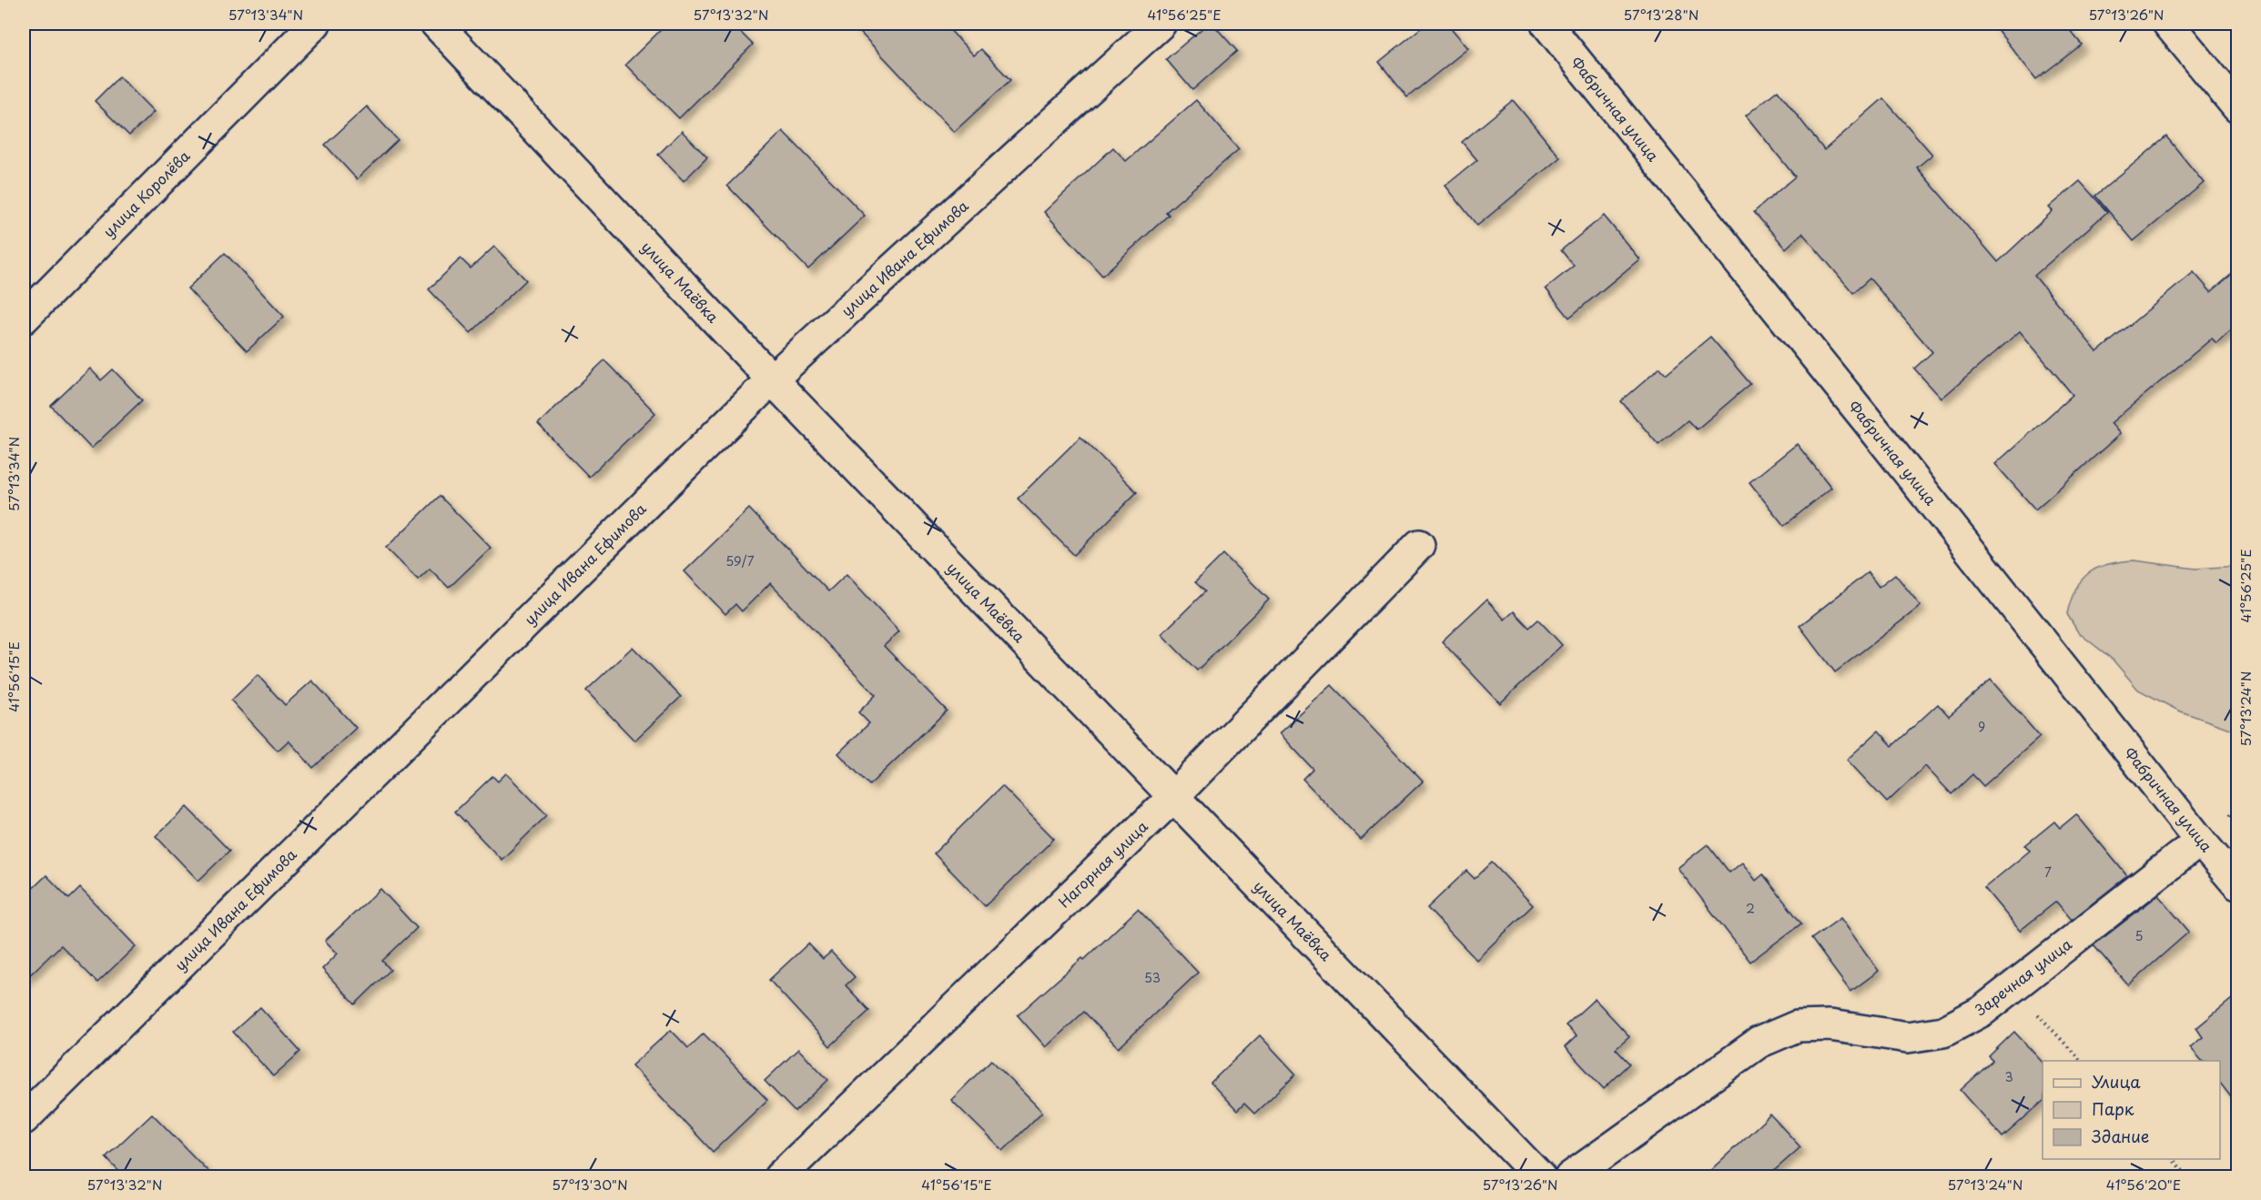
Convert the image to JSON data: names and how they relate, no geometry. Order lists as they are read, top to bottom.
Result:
{
  "streets": {
    "street": [
      "Фабричная улица",
      "улица Королёва",
      "улица Ивана Ефимова",
      "улица Маёвка",
      "Нагорная улица",
      "Заречная улица"
    ]
  },
  "crossings": [
    ["Фабричная улица", "Заречная улица"],
    ["улица Ивана Ефимова", "улица Маёвка"],
    ["улица Маёвка", "Нагорная улица"]
  ],
  "house_numbers": [
    "59/7",
    "9",
    "7",
    "2",
    "5",
    "53",
    "3"
  ],
  "legend": ["Улица", "Парк", "Здание"],
  "coordinates": [
    "57°13'34\"N",
    "57°13'32\"N",
    "41°56'25\"E",
    "57°13'28\"N",
    "57°13'26\"N",
    "41°56'15\"E",
    "57°13'24\"N",
    "57°13'30\"N",
    "41°56'20\"E"
  ]
}
